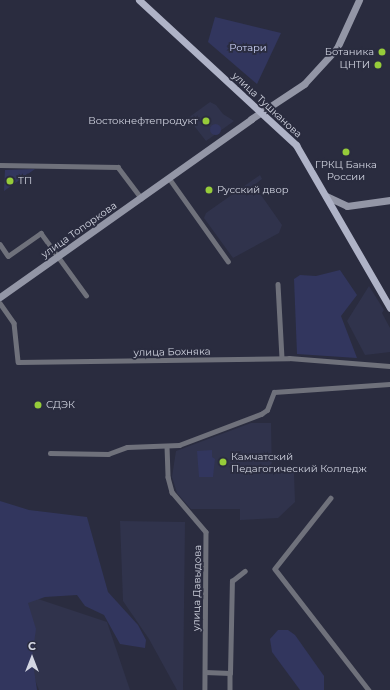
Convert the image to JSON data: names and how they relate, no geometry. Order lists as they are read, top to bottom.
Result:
{
  "streets": {
    "main road": ["улица Тушканова", "улица Топоркова"],
    "street": ["улица Бохняка", "улица Давыдова"]
  },
  "crossings": [
    ["улица Тушканова", "улица Топоркова"]
  ],
  "parks": ["Ротари"],
  "places": [
    "Ботаника",
    "ЦНТИ",
    "Востокнефтепродукт",
    "ГРКЦ Банка России",
    "ТП",
    "Русский двор",
    "СДЭК",
    "Камчатский Педагогический Колледж"
  ],
  "north": "top"
}
